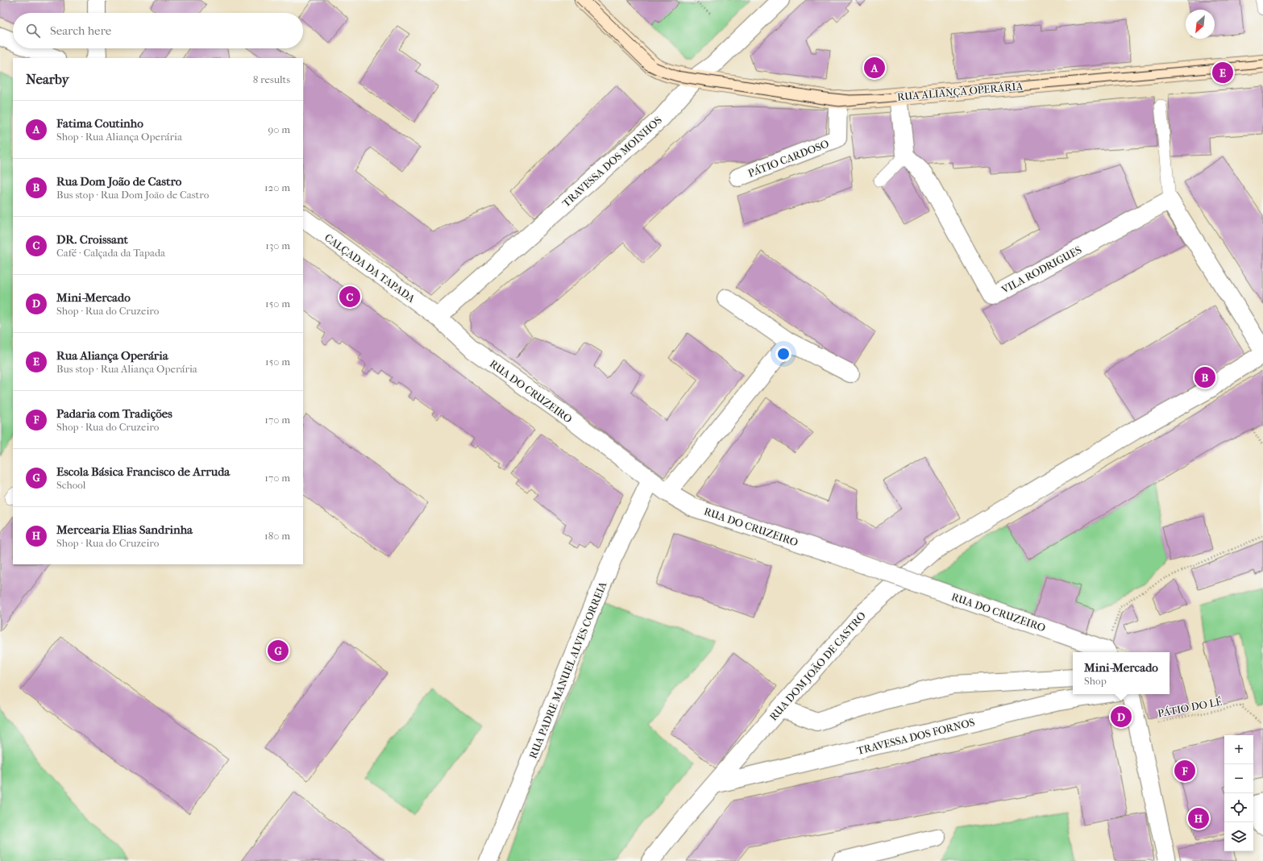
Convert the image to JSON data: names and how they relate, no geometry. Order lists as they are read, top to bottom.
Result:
{
  "streets": {
    "street": [
      "RUA ALIANÇA OPERÁRIA",
      "PÁTIO CARDOSO",
      "TRAVESSA DOS MOINHOS",
      "CALÇADA DA TAPADA",
      "VILA RODRIGUES",
      "RUA DO CRUZEIRO",
      "RUA DOM JOÃO DE CASTRO",
      "RUA PADRE MANUEL ALVES CORREIA",
      "TRAVESSA DOS FORNOS"
    ],
    "path": ["PÁTIO DO LÉ"]
  },
  "crossings": [
    ["RUA ALIANÇA OPERÁRIA", "PÁTIO CARDOSO"],
    ["RUA ALIANÇA OPERÁRIA", "TRAVESSA DOS MOINHOS"],
    ["TRAVESSA DOS MOINHOS", "CALÇADA DA TAPADA"],
    ["TRAVESSA DOS MOINHOS", "RUA DO CRUZEIRO"],
    ["CALÇADA DA TAPADA", "RUA DO CRUZEIRO"],
    ["RUA DO CRUZEIRO", "RUA PADRE MANUEL ALVES CORREIA"],
    ["RUA DOM JOÃO DE CASTRO", "TRAVESSA DOS FORNOS"]
  ],
  "north": "bottom left",
  "page": {
    "search": "Search here",
    "pins": [
      "A",
      "E",
      "C",
      "B",
      "G",
      "D",
      "F",
      "H"
    ],
    "heading": ["Nearby", "8 results"],
    "list": [
      {
        "mark": "A",
        "name": "Fatima Coutinho",
        "note": "Shop · Rua Aliança Operária",
        "value": "90 m"
      },
      {
        "mark": "B",
        "name": "Rua Dom João de Castro",
        "note": "Bus stop · Rua Dom João de Castro",
        "value": "120 m"
      },
      {
        "mark": "C",
        "name": "DR. Croissant",
        "note": "Café · Calçada da Tapada",
        "value": "130 m"
      },
      {
        "mark": "D",
        "name": "Mini-Mercado",
        "note": "Shop · Rua do Cruzeiro",
        "value": "150 m"
      },
      {
        "mark": "E",
        "name": "Rua Aliança Operária",
        "note": "Bus stop · Rua Aliança Operária",
        "value": "150 m"
      },
      {
        "mark": "F",
        "name": "Padaria com Tradições",
        "note": "Shop · Rua do Cruzeiro",
        "value": "170 m"
      },
      {
        "mark": "G",
        "name": "Escola Básica Francisco de Arruda",
        "note": "School",
        "value": "170 m"
      },
      {
        "mark": "H",
        "name": "Mercearia Elias Sandrinha",
        "note": "Shop · Rua do Cruzeiro",
        "value": "180 m"
      }
    ],
    "popup": ["Mini-Mercado", "Shop"],
    "map_buttons": ["+", "−"]
  }
}
